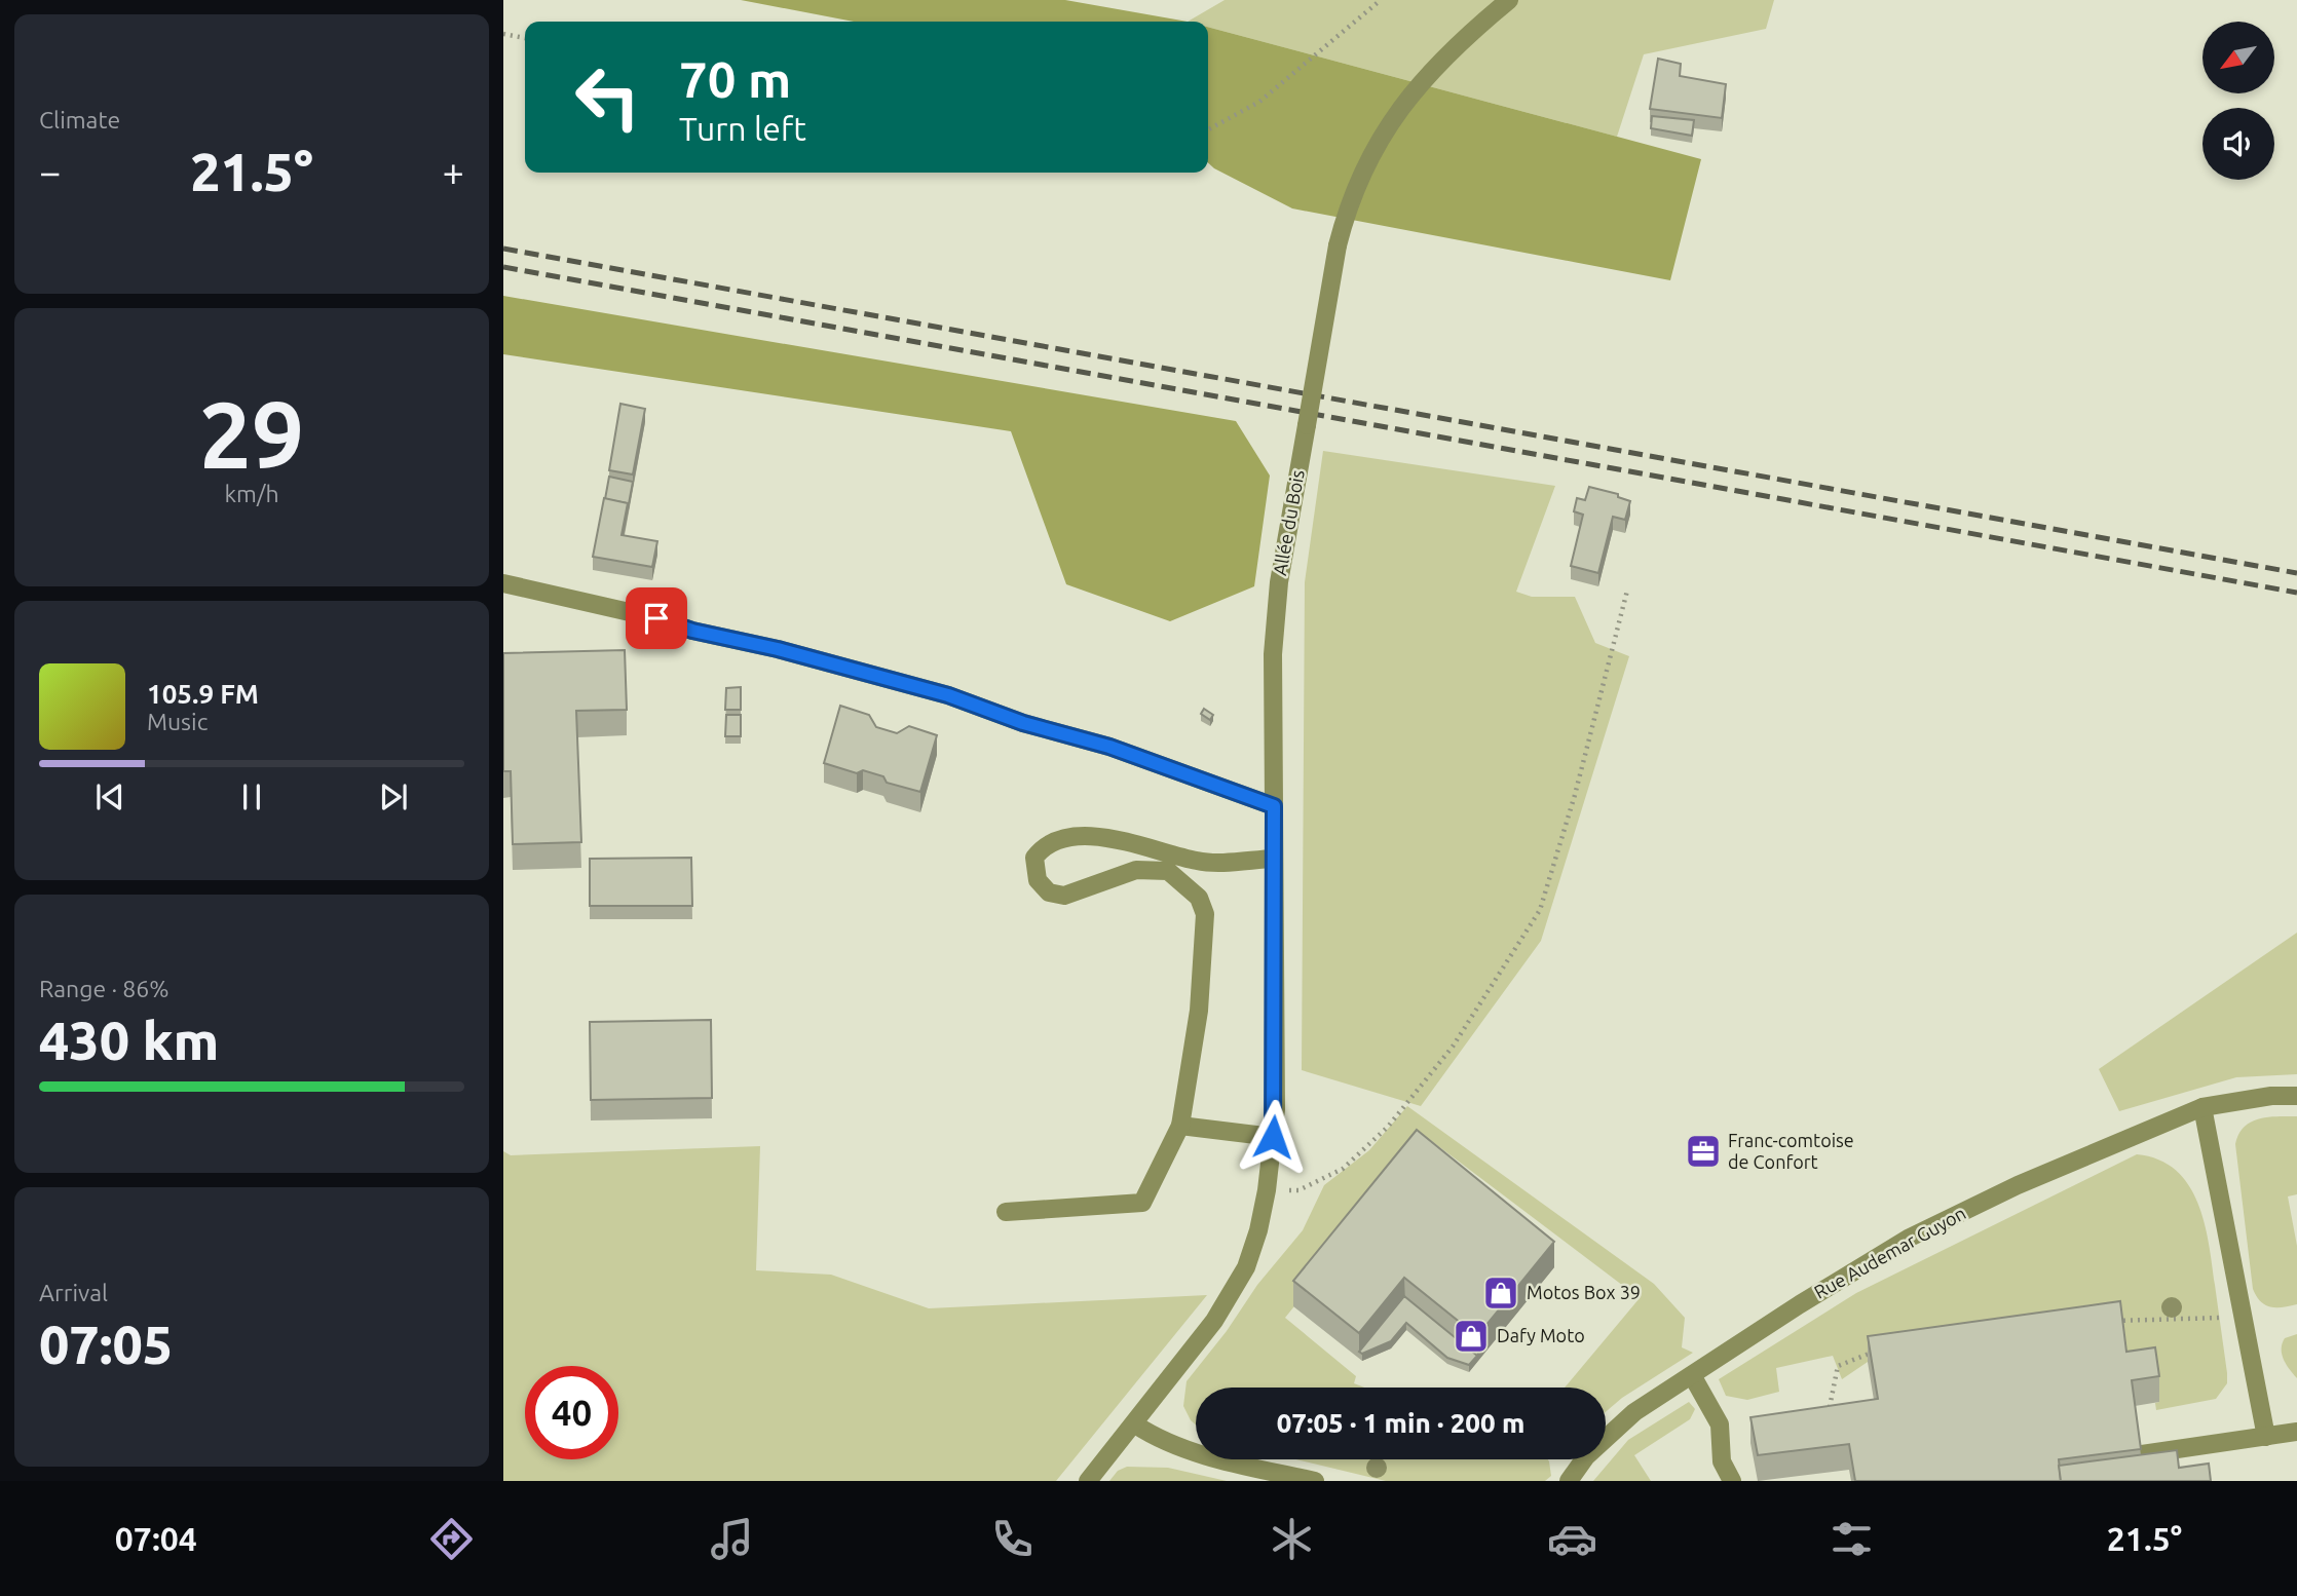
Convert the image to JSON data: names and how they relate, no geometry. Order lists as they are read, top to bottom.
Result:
{
  "streets": {
    "street": ["Allée du Bois", "Rue Audemar Guyon"]
  },
  "places": {
    "office": ["Franc-comtoise de Confort"],
    "shop": ["Motos Box 39", "Dafy Moto"]
  },
  "north": "bottom left",
  "page": {
    "tile": [
      "Climate",
      ["29", "km/h"],
      ["Range · 86%", "430 km"],
      ["Arrival", "07:05"]
    ],
    "turn": ["70 m", "Turn left"],
    "heat": ["−", "21.5°", "+"],
    "song": ["105.9 FM", "Music"],
    "limit": "40",
    "trip": "07:05 · 1 min · 200 m",
    "tabs": ["07:04", "21.5°"]
  }
}
